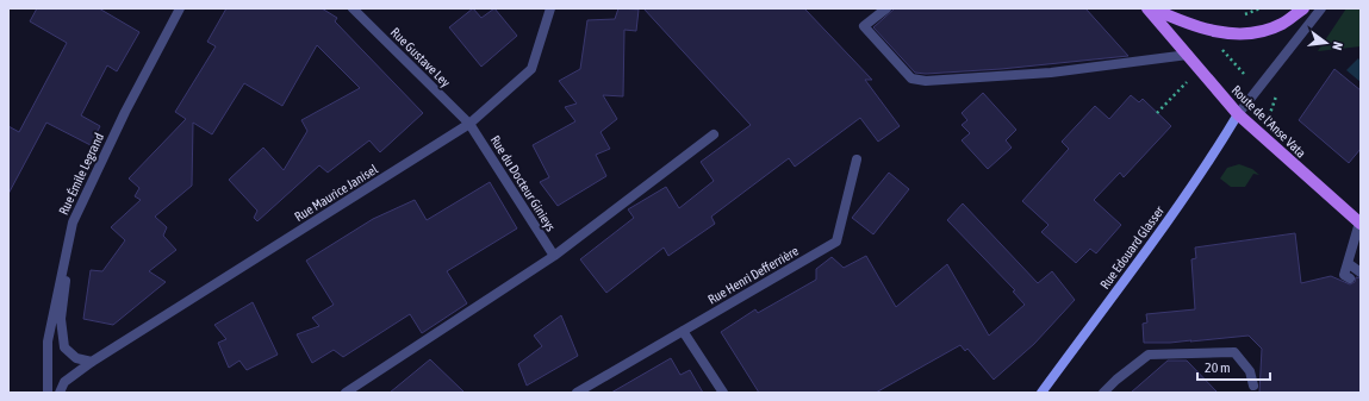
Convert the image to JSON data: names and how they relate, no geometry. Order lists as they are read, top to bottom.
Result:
{
  "streets": {
    "main road": ["Route de l'Anse Vata", "Rue Edouard Glasser"],
    "street": [
      "Rue Gustave Ley",
      "Rue Émile Legrand",
      "Rue du Docteur Ginieys",
      "Rue Maurice Janisel",
      "Rue Henri Defferrière"
    ]
  },
  "crossings": [
    ["Rue Gustave Ley", "Rue du Docteur Ginieys"],
    ["Rue Gustave Ley", "Rue Maurice Janisel"],
    ["Route de l'Anse Vata", "Rue Edouard Glasser"],
    ["Rue du Docteur Ginieys", "Rue Maurice Janisel"]
  ],
  "scale_bar": "20 m",
  "north": "right"
}
